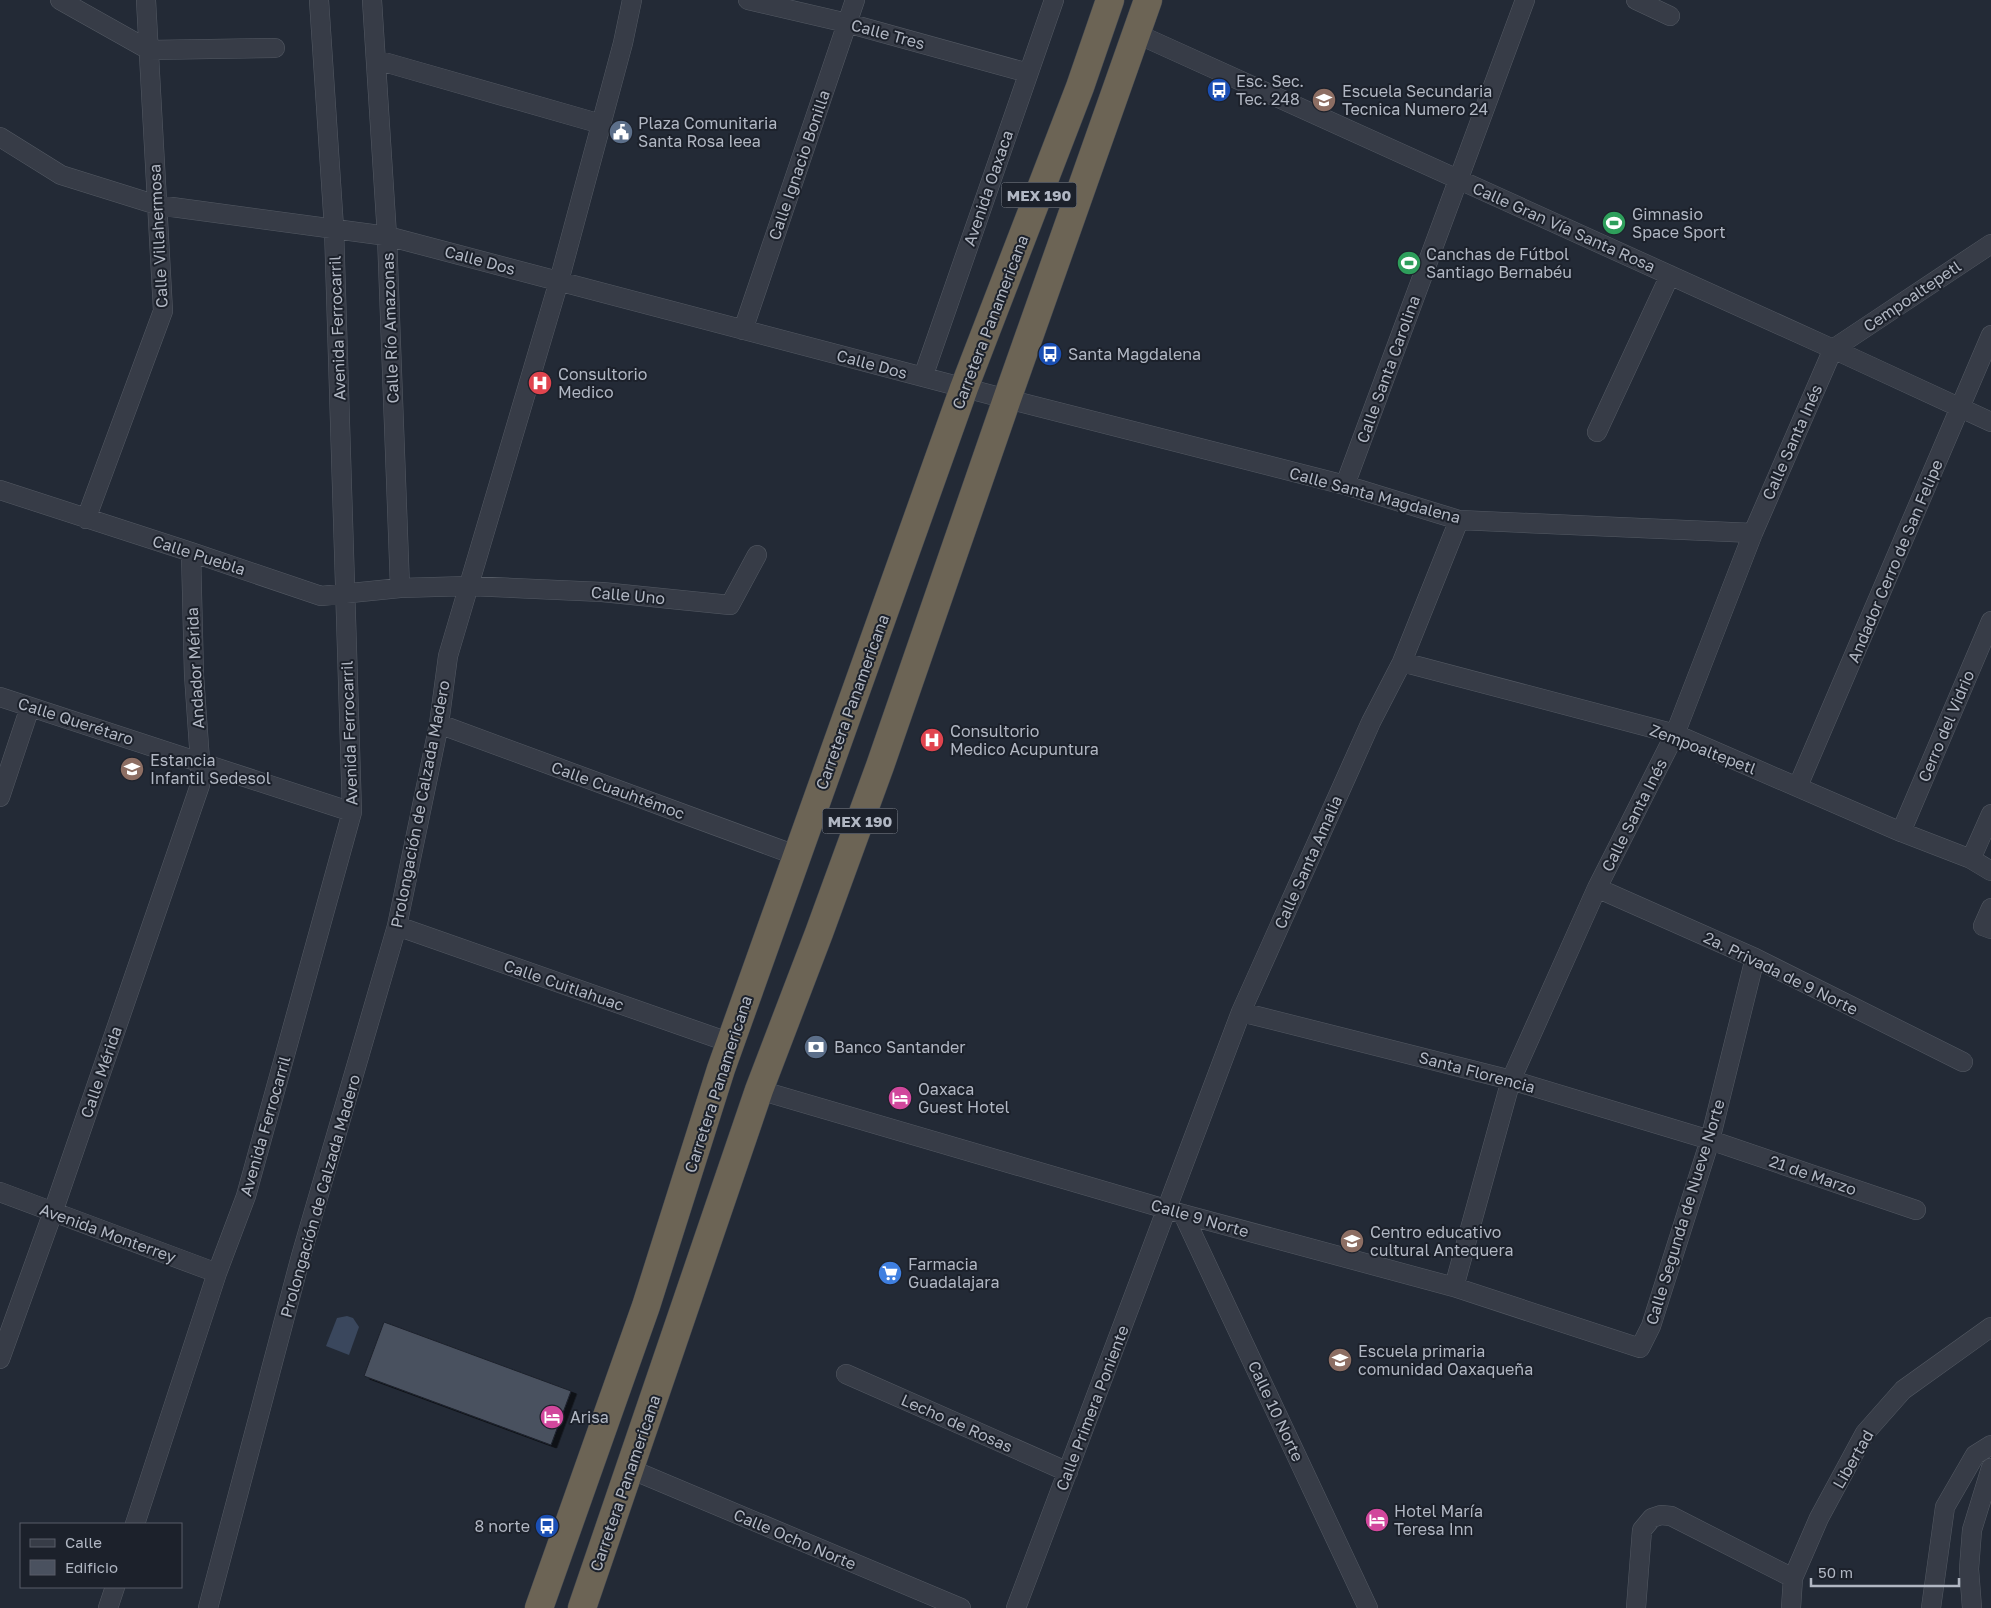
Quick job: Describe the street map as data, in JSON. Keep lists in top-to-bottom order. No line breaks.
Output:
{"streets":{"highway":["MEX 190","Carretera Panamericana"],"street":["Calle Tres","Calle Ignacio Bonilla","Avenida Oaxaca","Calle Gran Vía Santa Rosa","Calle Villahermosa","Calle Dos","Cempoaltepetl","Avenida Ferrocarril","Calle Río Amazonas","Calle Santa Carolina","Calle Santa Inés","Calle Santa Magdalena","Calle Puebla","Andador Cerro de San Felipe","Calle Uno","Andador Mérida","Calle Querétaro","Cerro del Vidrio","Zempoaltepetl","Calle Cuauhtémoc","Prolongación de Calzada Madero","Calle Santa Amalia","2a. Privada de 9 Norte","Calle Cuitlahuac","Calle Mérida","Santa Florencia","21 de Marzo","Calle Segunda de Nueve Norte","Calle 9 Norte","Avenida Monterrey","Calle Primera Poniente","Calle 10 Norte","Lecho de Rosas","Libertad","Calle Ocho Norte"]},"crossings":[["Calle Tres","Calle Ignacio Bonilla"],["Calle Tres","Avenida Oaxaca"],["Calle Ignacio Bonilla","Calle Dos"],["Avenida Oaxaca","Calle Dos"],["Calle Gran Vía Santa Rosa","Cempoaltepetl"],["Calle Gran Vía Santa Rosa","Carretera Panamericana"],["Calle Gran Vía Santa Rosa","Calle Santa Carolina"],["Calle Gran Vía Santa Rosa","Calle Santa Inés"],["Calle Gran Vía Santa Rosa","Andador Cerro de San Felipe"],["Calle Villahermosa","Calle Dos"],["Calle Villahermosa","Calle Puebla"],["Calle Dos","Carretera Panamericana"],["Calle Dos","Avenida Ferrocarril"],["Calle Dos","Calle Río Amazonas"],["Calle Dos","Calle Santa Magdalena"],["Calle Dos","Prolongación de Calzada Madero"],["Cempoaltepetl","Calle Santa Inés"],["Carretera Panamericana","Calle Santa Magdalena"],["Carretera Panamericana","Calle Cuauhtémoc"],["Carretera Panamericana","Calle Cuitlahuac"],["Carretera Panamericana","Calle 9 Norte"],["Carretera Panamericana","Calle Ocho Norte"],["Avenida Ferrocarril","Calle Puebla"],["Avenida Ferrocarril","Calle Querétaro"],["Avenida Ferrocarril","Avenida Monterrey"],["Calle Río Amazonas","Calle Puebla"],["Calle Santa Carolina","Calle Santa Magdalena"],["Calle Santa Inés","Calle Santa Magdalena"],["Calle Santa Inés","Zempoaltepetl"],["Calle Santa Inés","2a. Privada de 9 Norte"],["Calle Santa Inés","Santa Florencia"],["Calle Santa Inés","Calle 9 Norte"],["Calle Santa Magdalena","Calle Santa Amalia"],["Calle Puebla","Andador Mérida"],["Andador Cerro de San Felipe","Zempoaltepetl"],["Calle Uno","Prolongación de Calzada Madero"],["Andador Mérida","Calle Querétaro"],["Andador Mérida","Calle Mérida"],["Cerro del Vidrio","Zempoaltepetl"],["Zempoaltepetl","Calle Santa Amalia"],["Calle Cuauhtémoc","Prolongación de Calzada Madero"],["Prolongación de Calzada Madero","Calle Cuitlahuac"],["Calle Santa Amalia","Santa Florencia"],["Calle Santa Amalia","Calle 9 Norte"],["Calle Santa Amalia","Calle Primera Poniente"],["Calle Santa Amalia","Calle 10 Norte"],["2a. Privada de 9 Norte","Calle Segunda de Nueve Norte"],["Calle Mérida","Avenida Monterrey"],["Santa Florencia","21 de Marzo"],["Santa Florencia","Calle Segunda de Nueve Norte"],["21 de Marzo","Calle Segunda de Nueve Norte"],["Calle Segunda de Nueve Norte","Calle 9 Norte"],["Calle 9 Norte","Calle Primera Poniente"],["Calle 9 Norte","Calle 10 Norte"],["Calle Primera Poniente","Calle 10 Norte"],["Calle Primera Poniente","Lecho de Rosas"]],"places":{"bus stop":["Esc. Sec. Tec. 248","Santa Magdalena","8 norte"],"school or university":["Escuela Secundaria Tecnica Numero 24","Estancia Infantil Sedesol","Centro educativo cultural Antequera","Escuela primaria comunidad Oaxaqueña"],"public building":["Plaza Comunitaria Santa Rosa Ieea"],"sports":["Gimnasio Space Sport","Canchas de Fútbol Santiago Bernabéu"],"hospital":["Consultorio Medico","Consultorio Medico Acupuntura"],"bank":["Banco Santander"],"hotel":["Oaxaca Guest Hotel","Arisa","Hotel María Teresa Inn"],"supermarket":["Farmacia Guadalajara"]},"legend":["Calle","Edificio"],"scale_bar":"50 m"}
